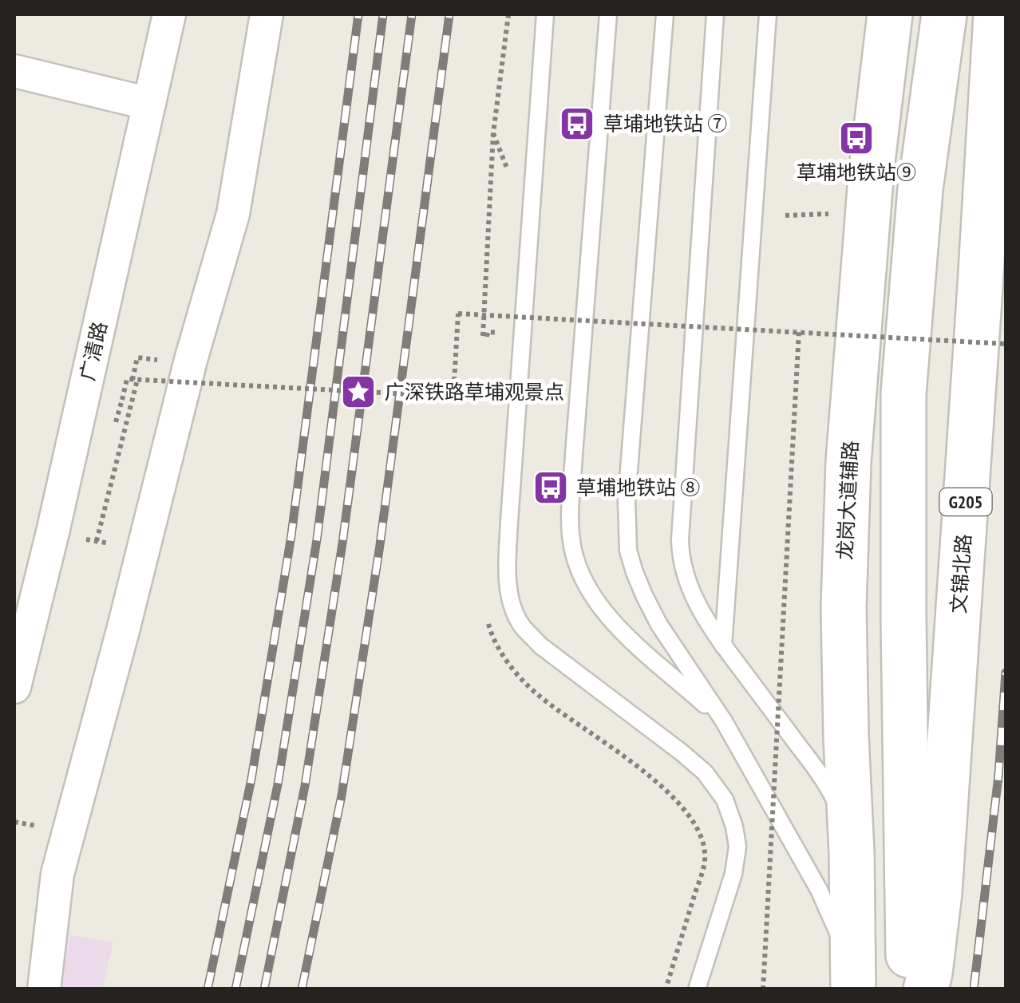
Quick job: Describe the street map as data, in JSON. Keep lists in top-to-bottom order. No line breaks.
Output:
{"streets":{"main road":["龙岗大道辅路","G205","文锦北路"],"street":["广清路"]},"places":{"bus stop":["草埔地铁站 ⑦","草埔地铁站⑨","草埔地铁站 ⑧"],"place":["广深铁路草埔观景点"]}}
